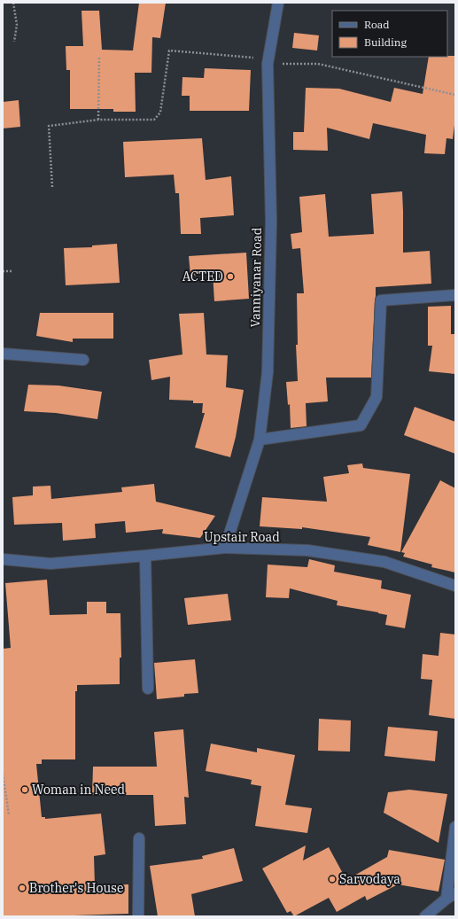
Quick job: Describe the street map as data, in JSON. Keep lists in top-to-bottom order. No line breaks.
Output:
{"streets":{"street":["Vanniyanar Road","Upstair Road"]},"crossings":[["Vanniyanar Road","Upstair Road"]],"places":["ACTED","Woman in Need","Sarvodaya","Brother's House"],"legend":["Road","Building"]}
